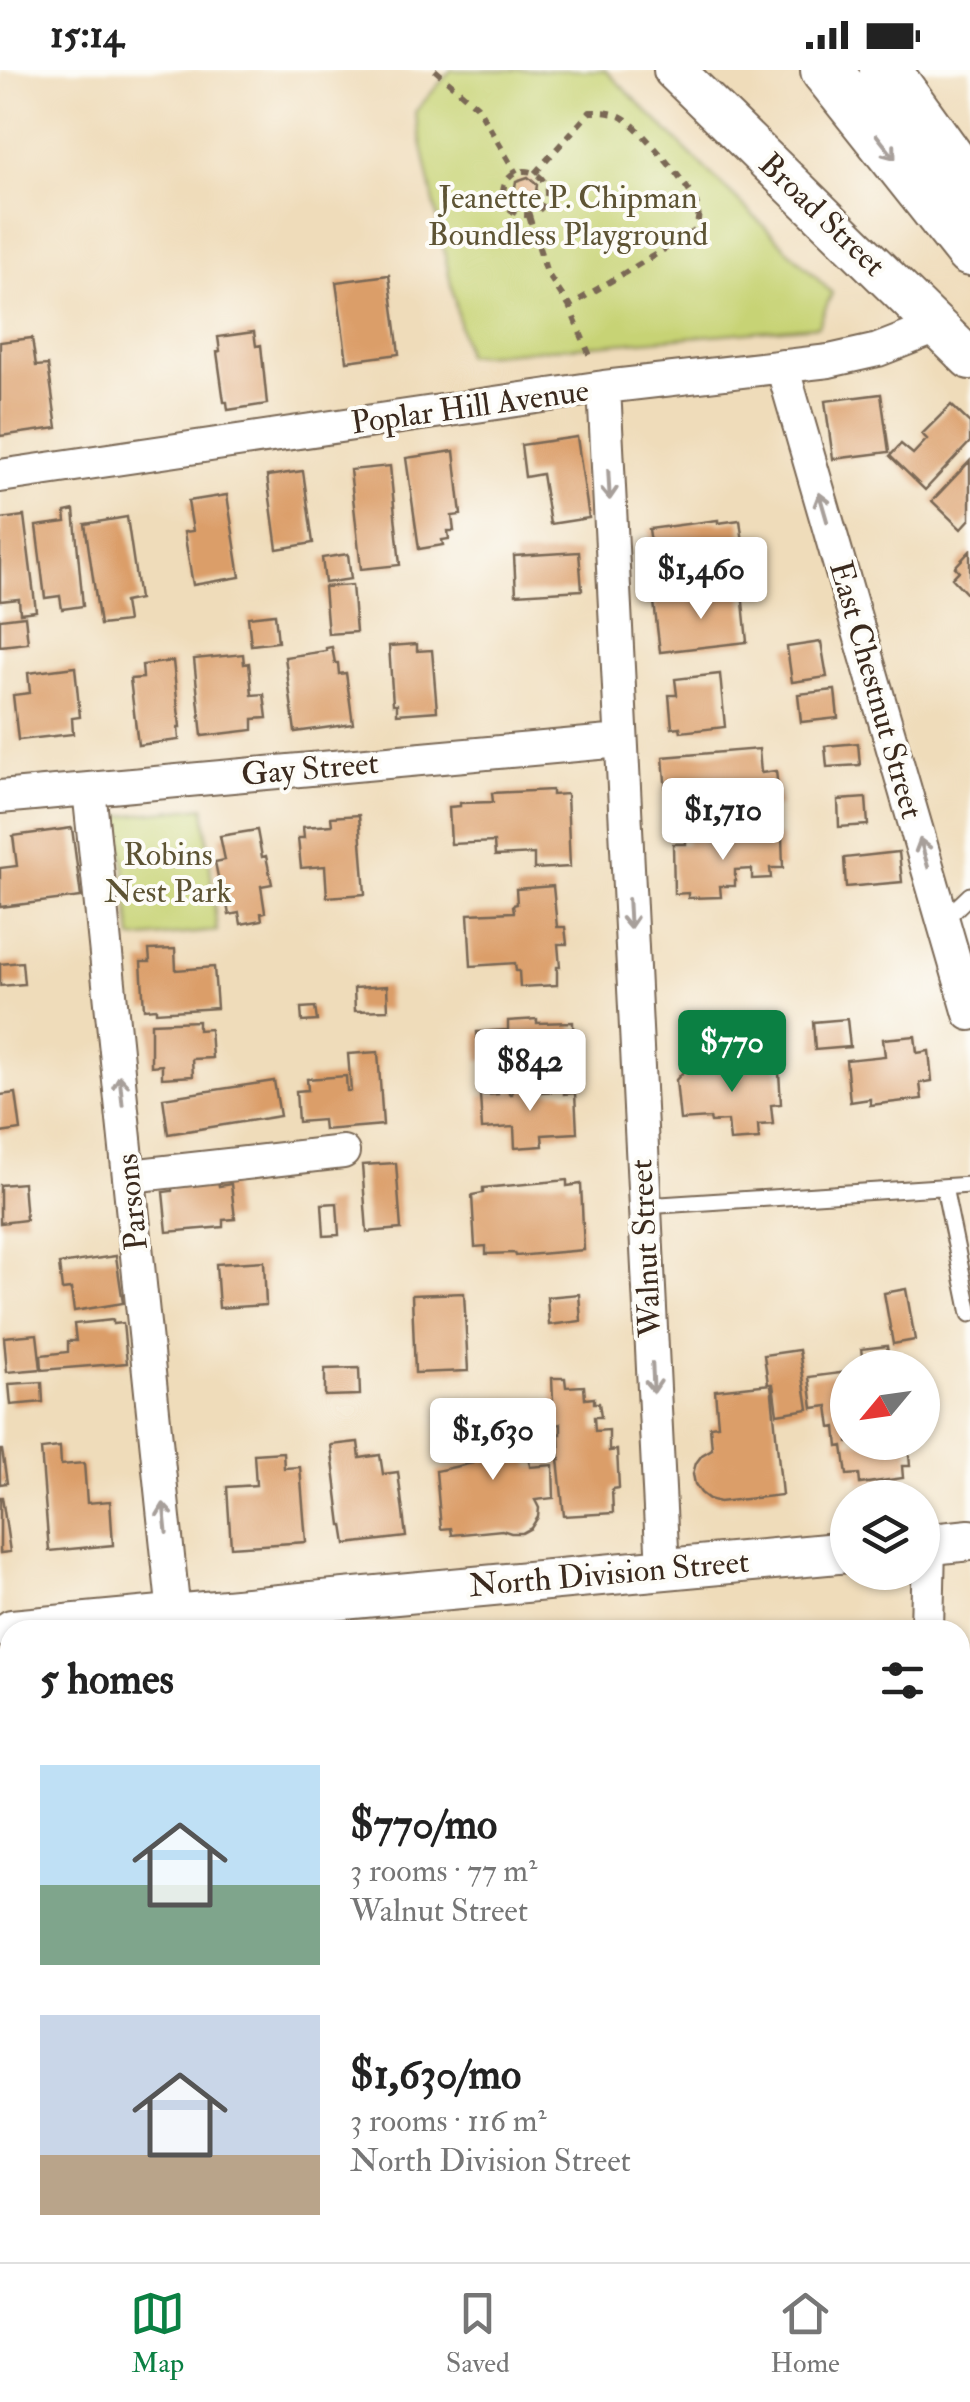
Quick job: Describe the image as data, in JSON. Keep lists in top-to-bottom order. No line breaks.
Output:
{"streets":{"street":["Broad Street","Poplar Hill Avenue","East Chestnut Street","Gay Street","Parsons","Walnut Street","North Division Street"]},"crossings":[["Broad Street","Poplar Hill Avenue"],["Poplar Hill Avenue","East Chestnut Street"],["Poplar Hill Avenue","Walnut Street"],["Gay Street","Parsons"],["Gay Street","Walnut Street"],["Parsons","North Division Street"],["Walnut Street","North Division Street"]],"one_way":["East Chestnut Street","Parsons","Walnut Street"],"parks":["Jeanette P. Chipman Boundless Playground","Robins Nest Park"],"north":"bottom left","page":{"status":"15:14","price":["$1,460","$1,710","$770","$842","$1,630"],"heading":"5 homes","list":[{"name":"$770/mo","note":"3 rooms · 77 m² · Walnut Street"},{"name":"$1,630/mo","note":"3 rooms · 116 m² · North Division Street"}],"tabs":["Map","Saved","Home"]}}
